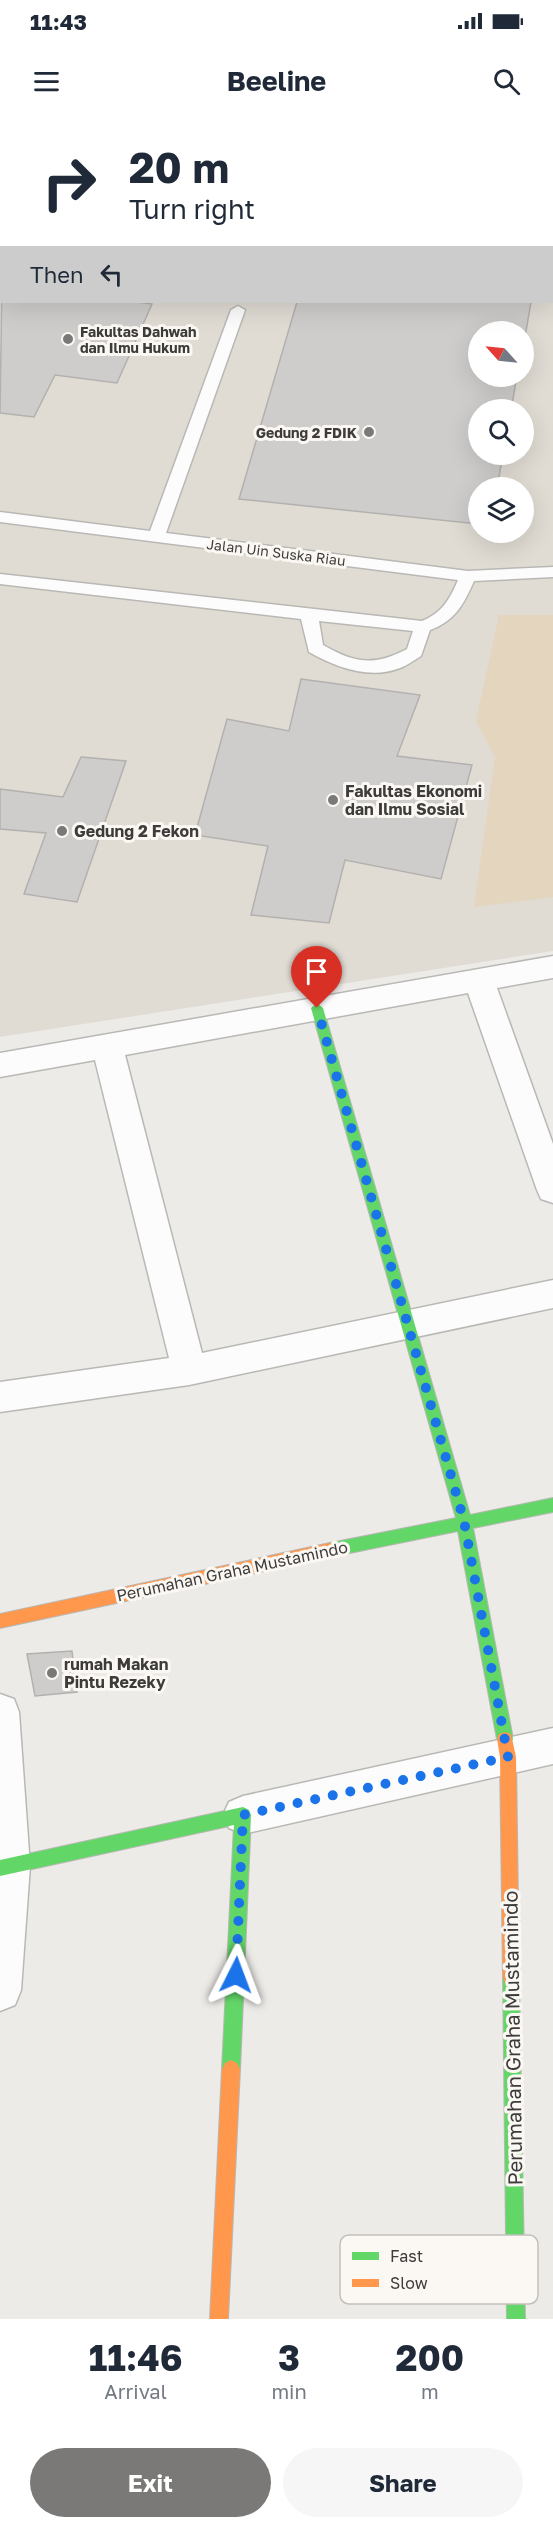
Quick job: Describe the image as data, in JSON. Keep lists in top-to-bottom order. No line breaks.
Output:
{"streets":{"street":["Perumahan Graha Mustamindo"],"lane":["Jalan Uin Suska Riau"]},"places":["Fakultas Dahwah dan Ilmu Hukum","Gedung 2 FDIK","Fakultas Ekonomi dan Ilmu Sosial","Gedung 2 Fekon","rumah Makan Pintu Rezeky"],"legend":["Fast","Slow"],"north":"top left","page":{"status":"11:43","header":"Beeline","turn":["20 m","Turn right"],"then":"Then","eta":["11:46","Arrival","3","min","200","m"],"buttons":["Exit","Share"]}}
